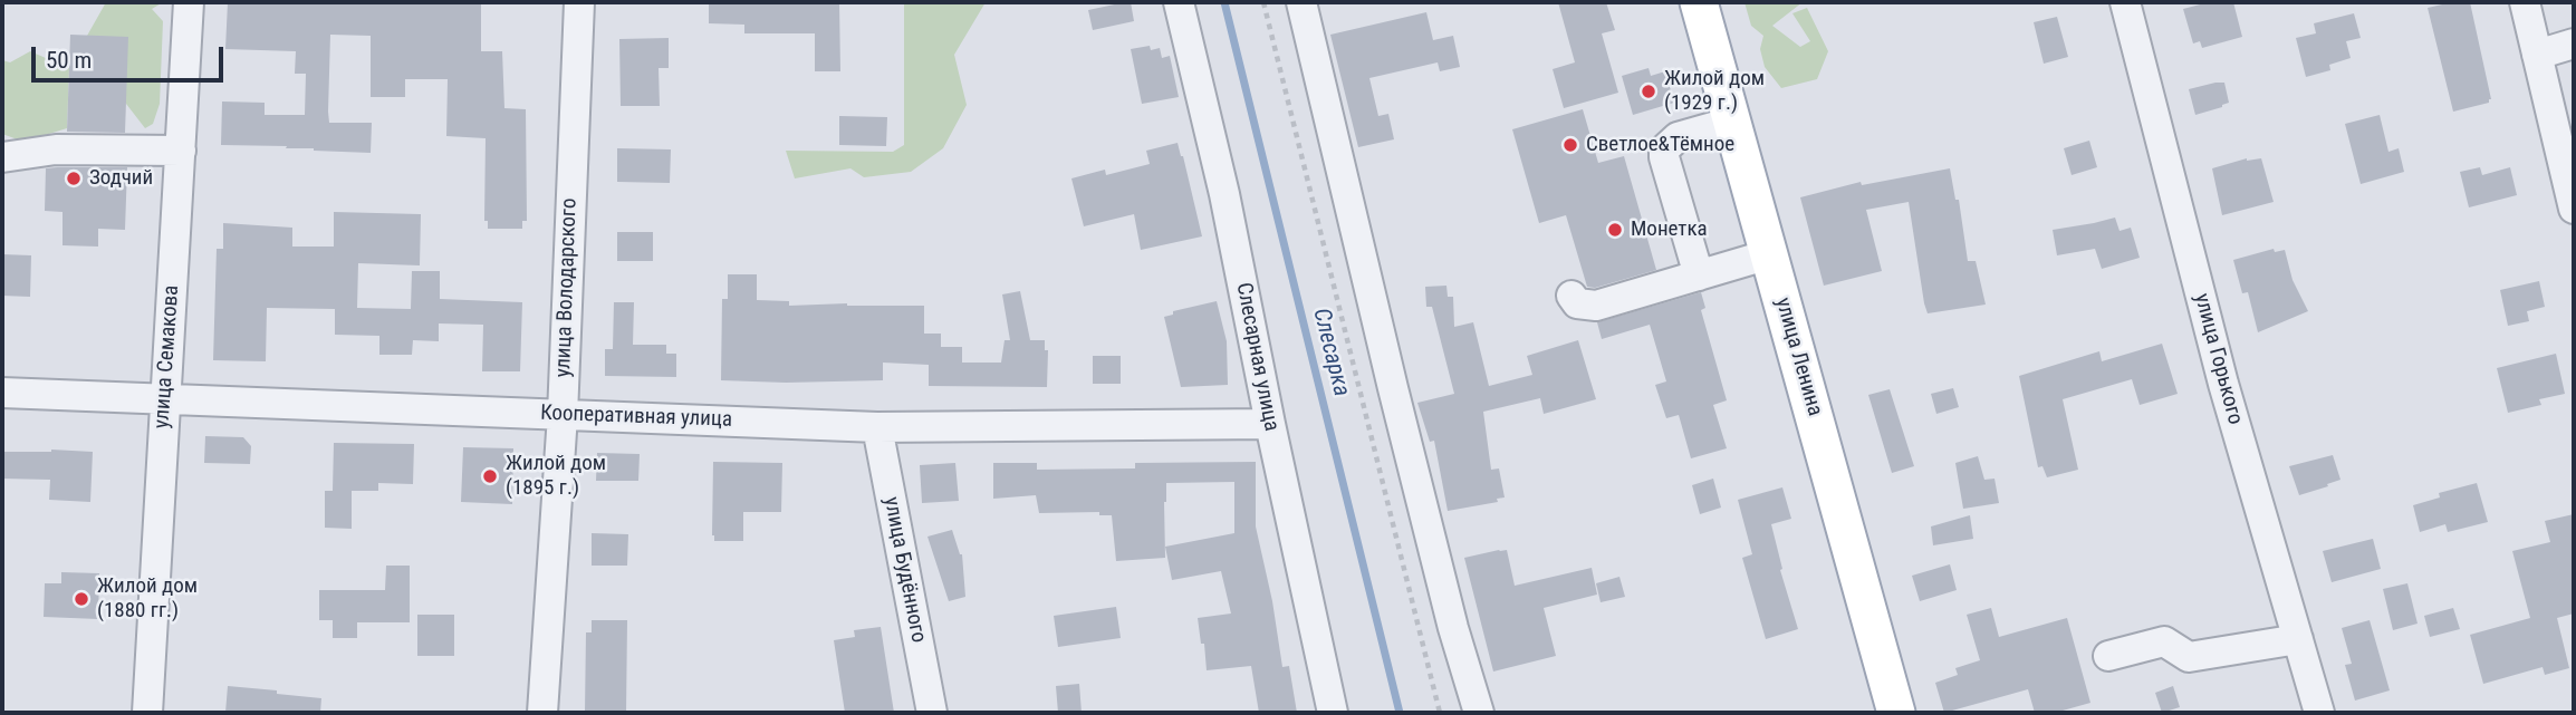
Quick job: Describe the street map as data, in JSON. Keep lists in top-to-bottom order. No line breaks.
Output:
{"streets":{"main road":["улица Ленина"],"street":["улица Володарского","улица Семакова","Слесарная улица","улица Горького","Кооперативная улица","улица Будённого"]},"crossings":[["улица Володарского","Кооперативная улица"],["улица Семакова","Кооперативная улица"],["Слесарная улица","Кооперативная улица"],["Кооперативная улица","улица Будённого"]],"water":["Слесарка"],"places":["Жилой дом (1929 г.)","Светлое&Тёмное","Зодчий","Монетка","Жилой дом (1895 г.)","Жилой дом (1880 гг.)"],"scale_bar":"50 m"}
